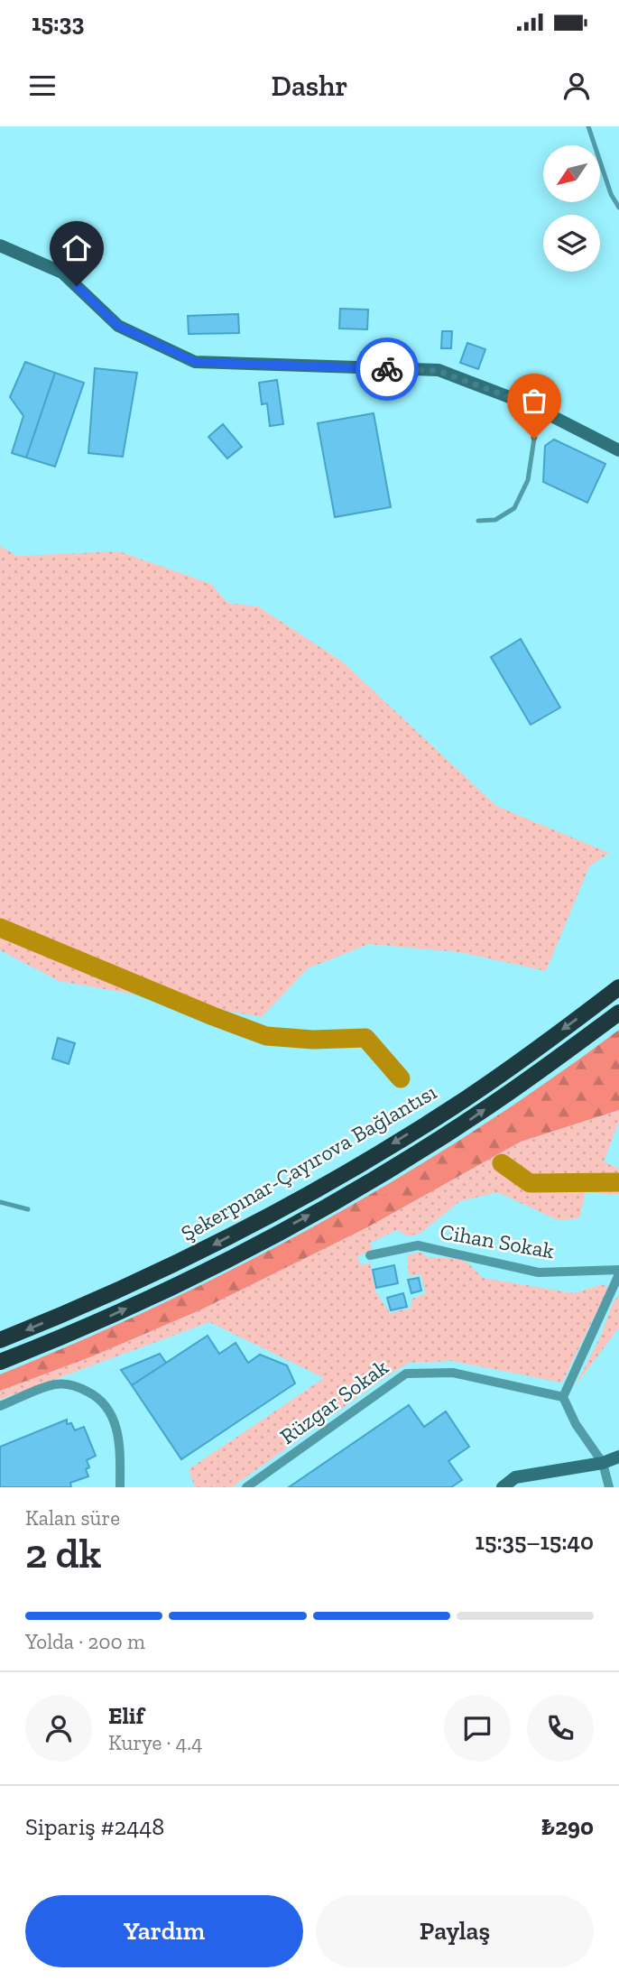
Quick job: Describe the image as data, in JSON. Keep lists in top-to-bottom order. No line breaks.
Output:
{"streets":{"highway":["Şekerpınar-Çayırova Bağlantısı"],"street":["Cihan Sokak","Rüzgar Sokak"]},"crossings":[["Cihan Sokak","Rüzgar Sokak"]],"north":"bottom left","page":{"status":"15:33","header":"Dashr","heading":["2 dk","Kalan süre","15:35–15:40"],"panel":["Elif","Kurye · 4.4","Sipariş #2448","₺290"],"bar":"Yolda · 200 m","buttons":["Yardım","Paylaş"]}}
